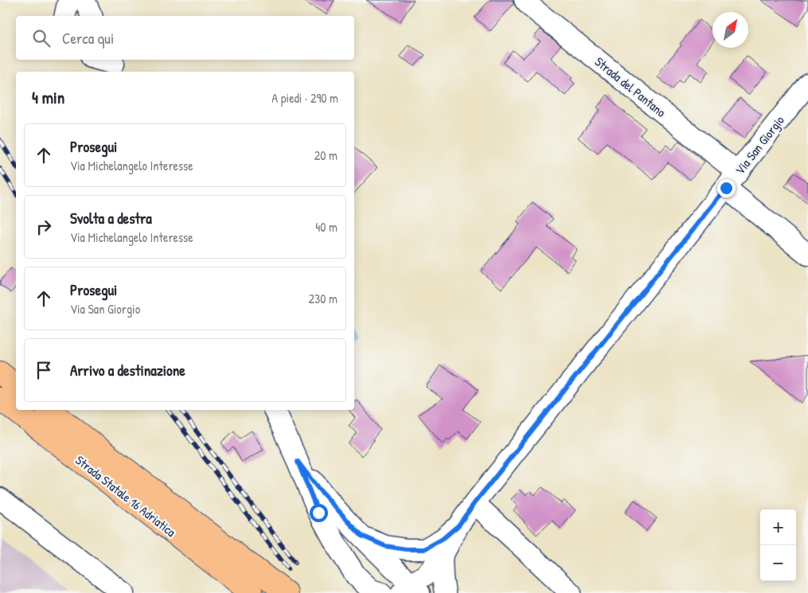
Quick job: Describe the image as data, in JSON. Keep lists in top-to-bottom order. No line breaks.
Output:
{"streets":{"highway":["Strada Statale 16 Adriatica"],"street":["Strada del Pantano","Via San Giorgio"]},"crossings":[["Strada del Pantano","Via San Giorgio"]],"north":"top right","page":{"search":"Cerca qui","heading":["4 min","A piedi · 290 m"],"list":[["Prosegui","Via Michelangelo Interesse","20 m"],["Svolta a destra","Via Michelangelo Interesse","40 m"],["Prosegui","Via San Giorgio","230 m"],"Arrivo a destinazione"],"map_buttons":["+","−"]}}
